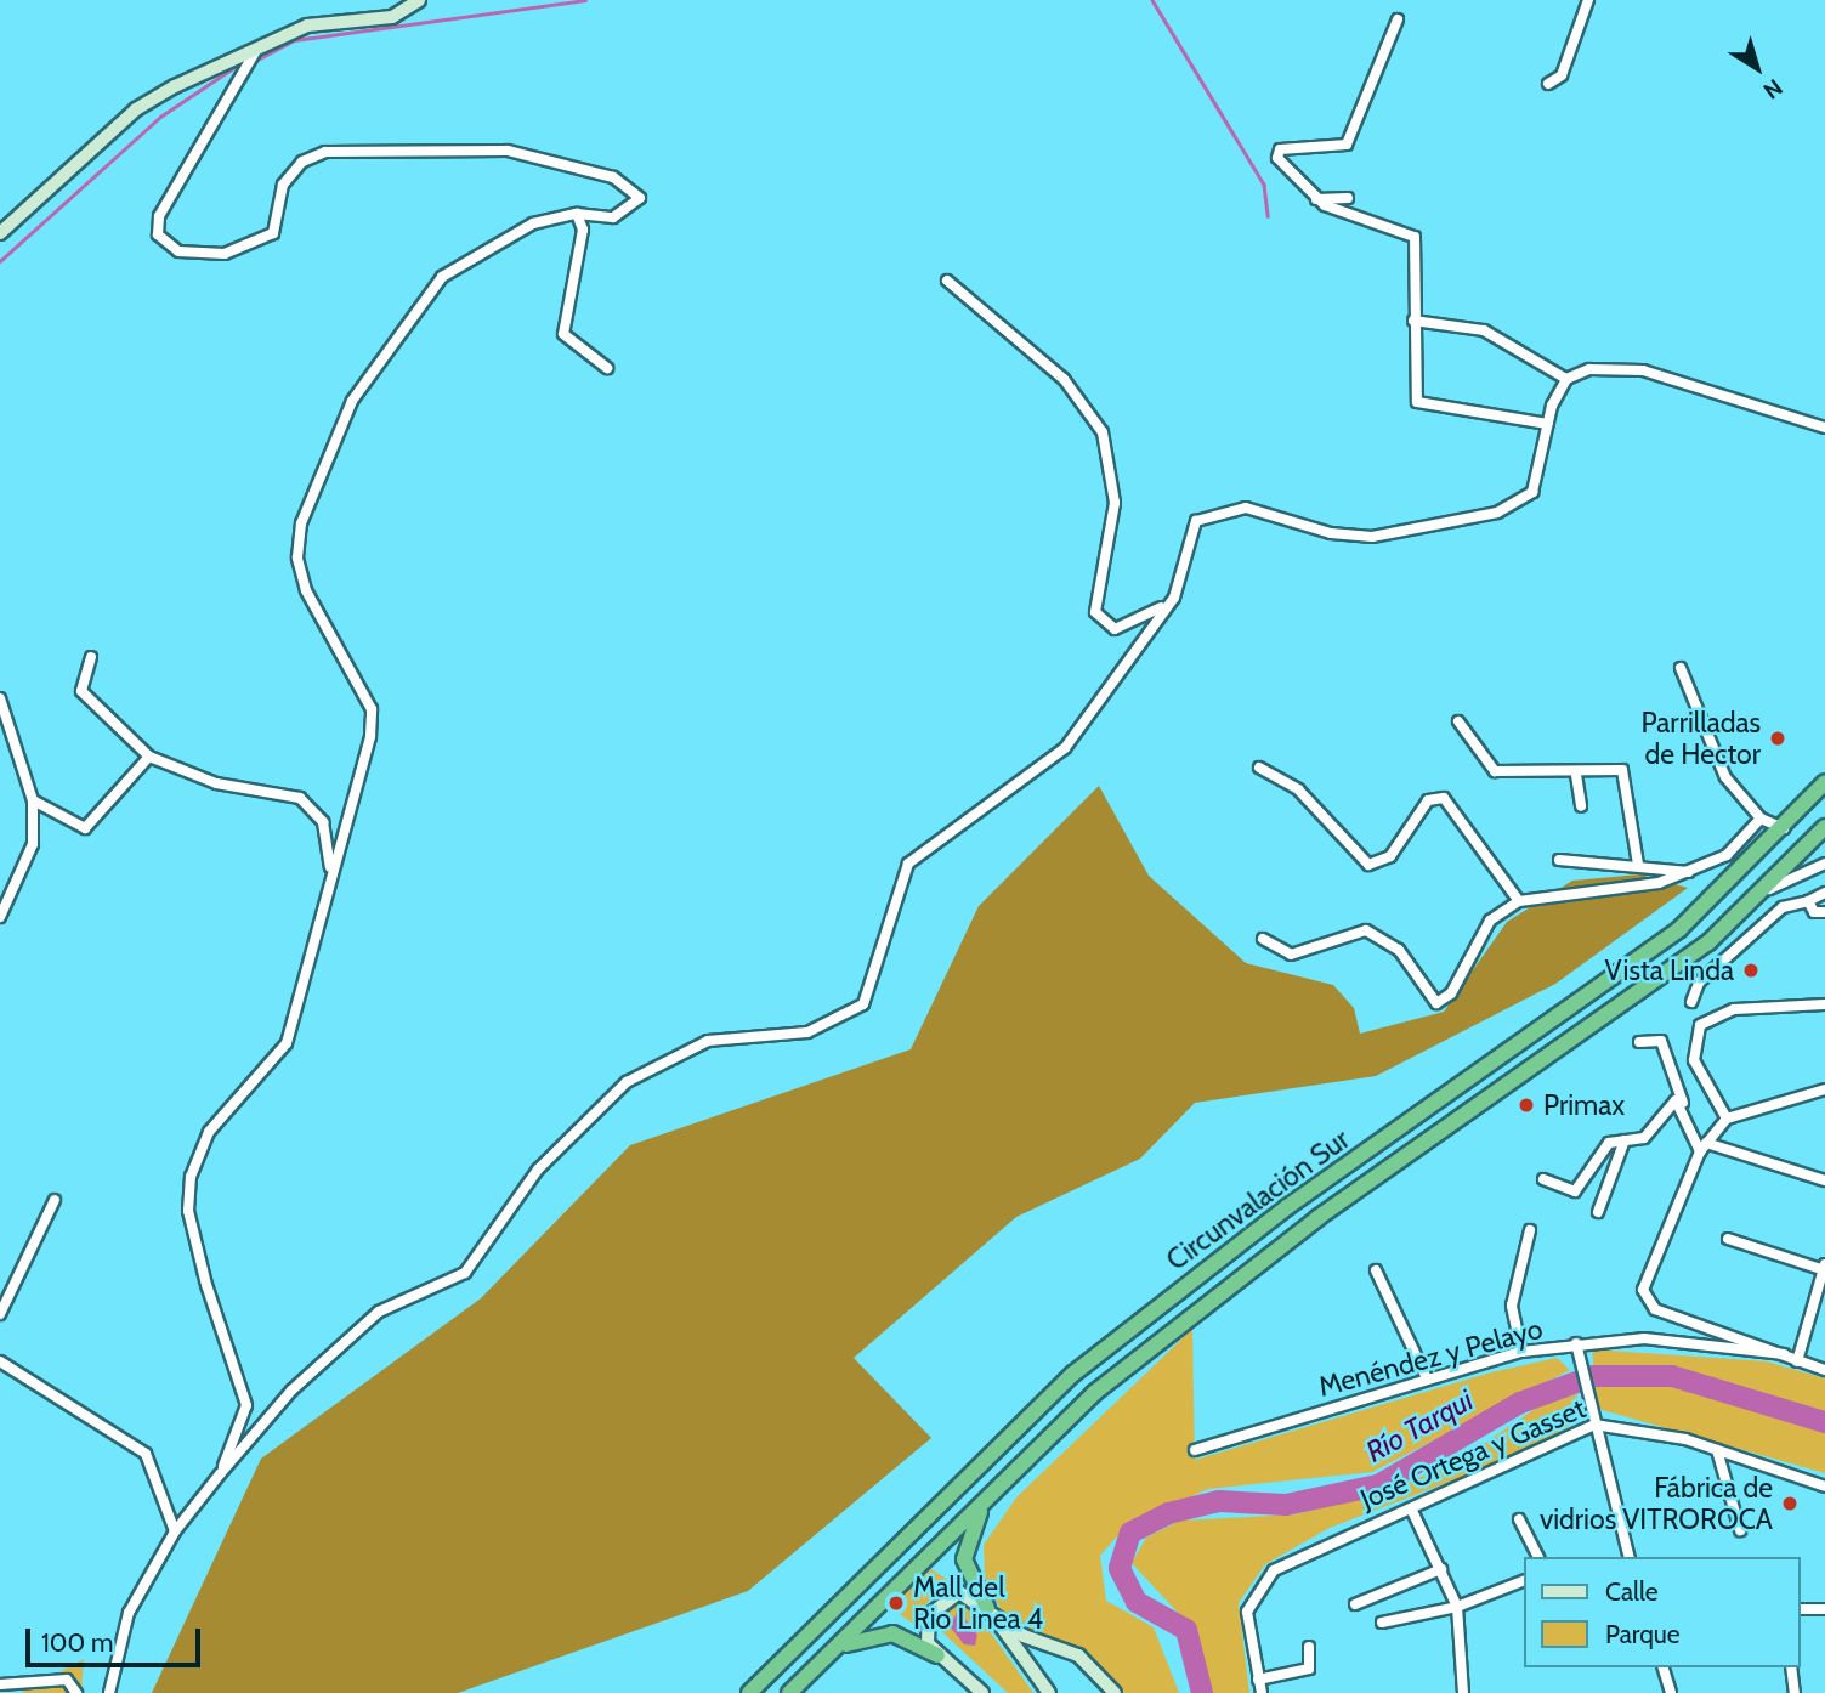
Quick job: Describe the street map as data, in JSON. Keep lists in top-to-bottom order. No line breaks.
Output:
{"streets":{"highway":["Circunvalación Sur"],"street":["Menéndez y Pelayo","José Ortega y Gasset"]},"water":["Río Tarqui"],"places":["Parrilladas de Hector","Vista Linda","Primax","Fábrica de vidrios VITROROCA","Mall del Rio Linea 4"],"legend":["Calle","Parque"],"scale_bar":"100 m","north":"bottom right"}
